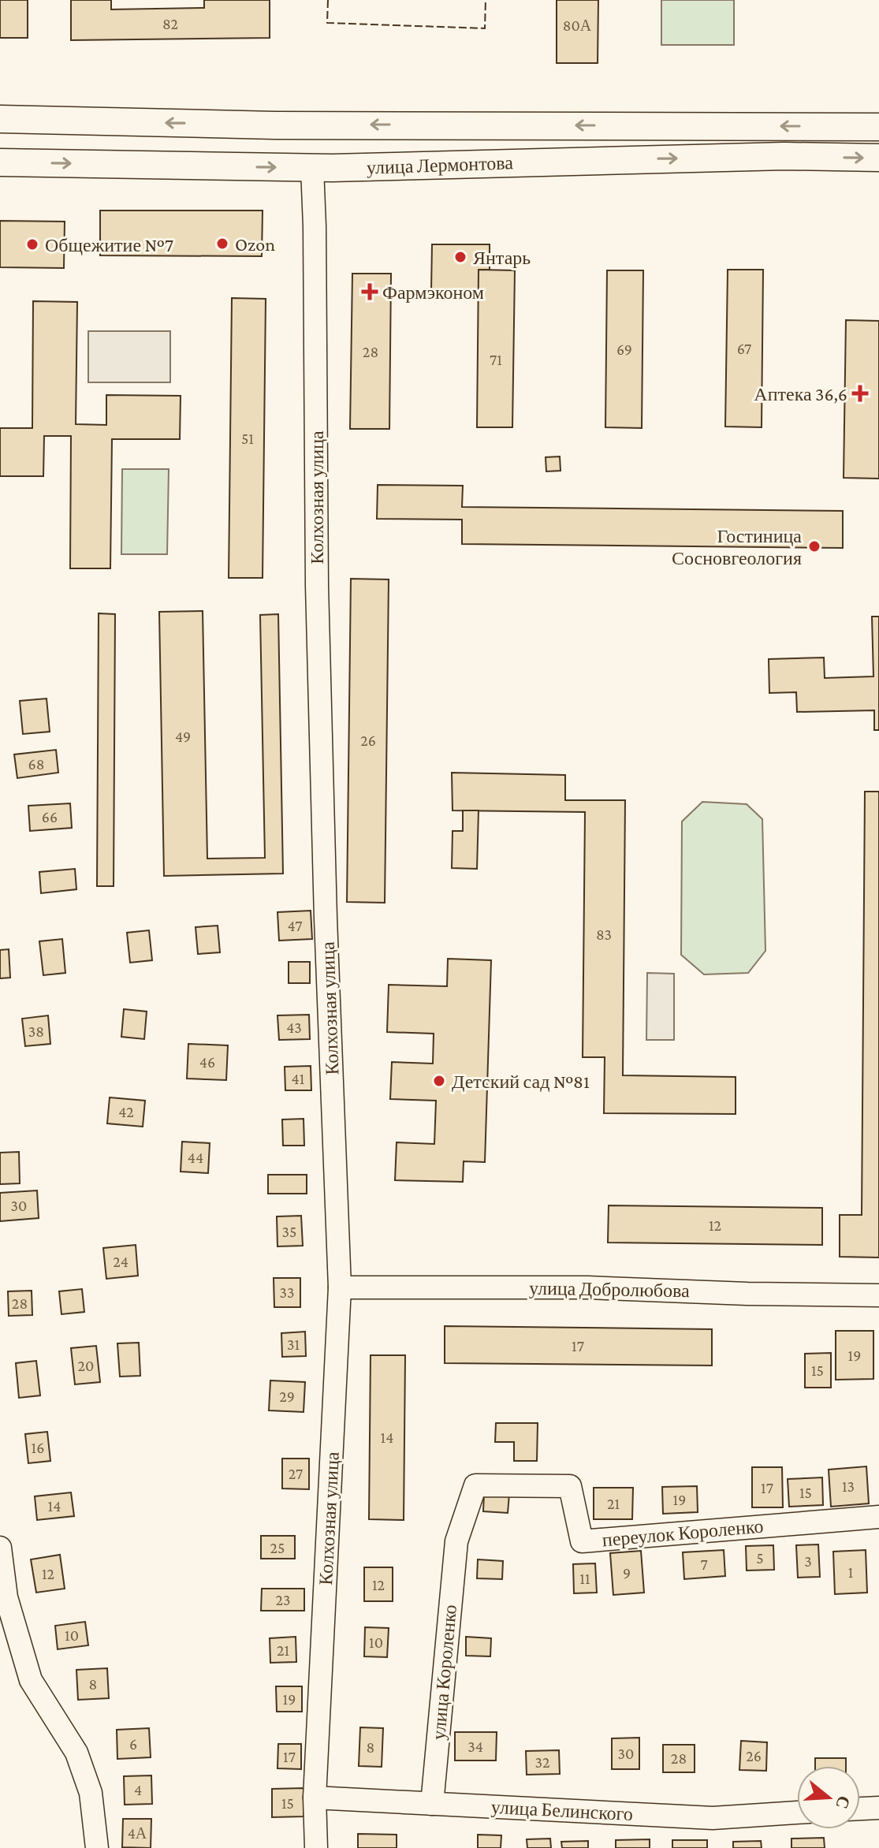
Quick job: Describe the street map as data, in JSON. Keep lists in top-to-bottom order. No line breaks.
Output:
{"streets":{"main road":["улица Лермонтова"],"street":["Колхозная улица","улица Добролюбова","переулок Короленко","улица Короленко","улица Белинского"]},"crossings":[["улица Лермонтова","Колхозная улица"],["Колхозная улица","улица Добролюбова"],["Колхозная улица","улица Белинского"],["переулок Короленко","улица Короленко"],["улица Короленко","улица Белинского"]],"places":{"other":["Ozon","Общежитие №7","Янтарь","Гостиница Сосновгеология","Детский сад №81"],"health":["Фармэконом","Аптека 36,6"]},"house_numbers":["82","80А","67","69","28","71","51","49","26","68","66","47","83","43","38","46","41","42","44","30","12","35","24","33","28","31","17","19","20","15","29","14","16","27","13","17","15","19","21","14","25","5","3","7","1","9","12","11","12","23","10","10","21","8","19","6","34","8","30","26","17","28","32","4","15","4А"],"north":"right"}
